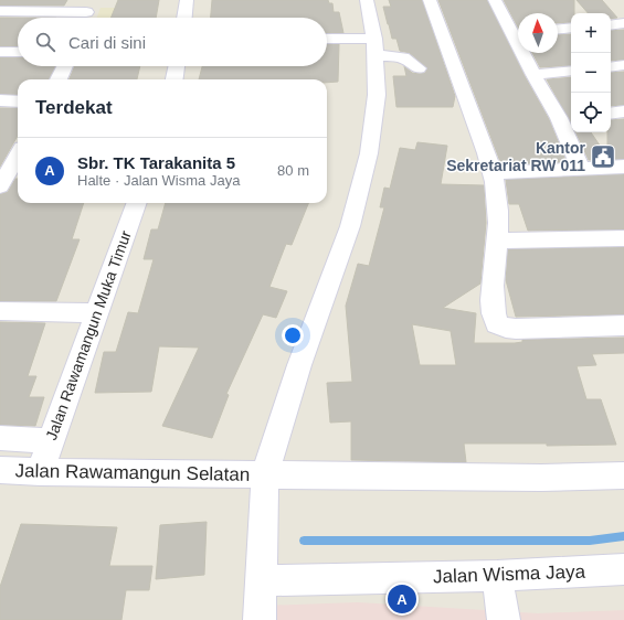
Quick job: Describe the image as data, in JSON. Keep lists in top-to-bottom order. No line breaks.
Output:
{"streets":{"street":["Jalan Rawamangun Muka Timur","Jalan Rawamangun Selatan","Jalan Wisma Jaya"]},"crossings":[["Jalan Rawamangun Muka Timur","Jalan Rawamangun Selatan"]],"places":{"public building":["Kantor Sekretariat RW 011"]},"north":"top","page":{"map_buttons":["+","−"],"search":"Cari di sini","heading":"Terdekat","list":[{"mark":"A","name":"Sbr. TK Tarakanita 5","note":"Halte · Jalan Wisma Jaya","value":"80 m"}],"pins":"A"}}
